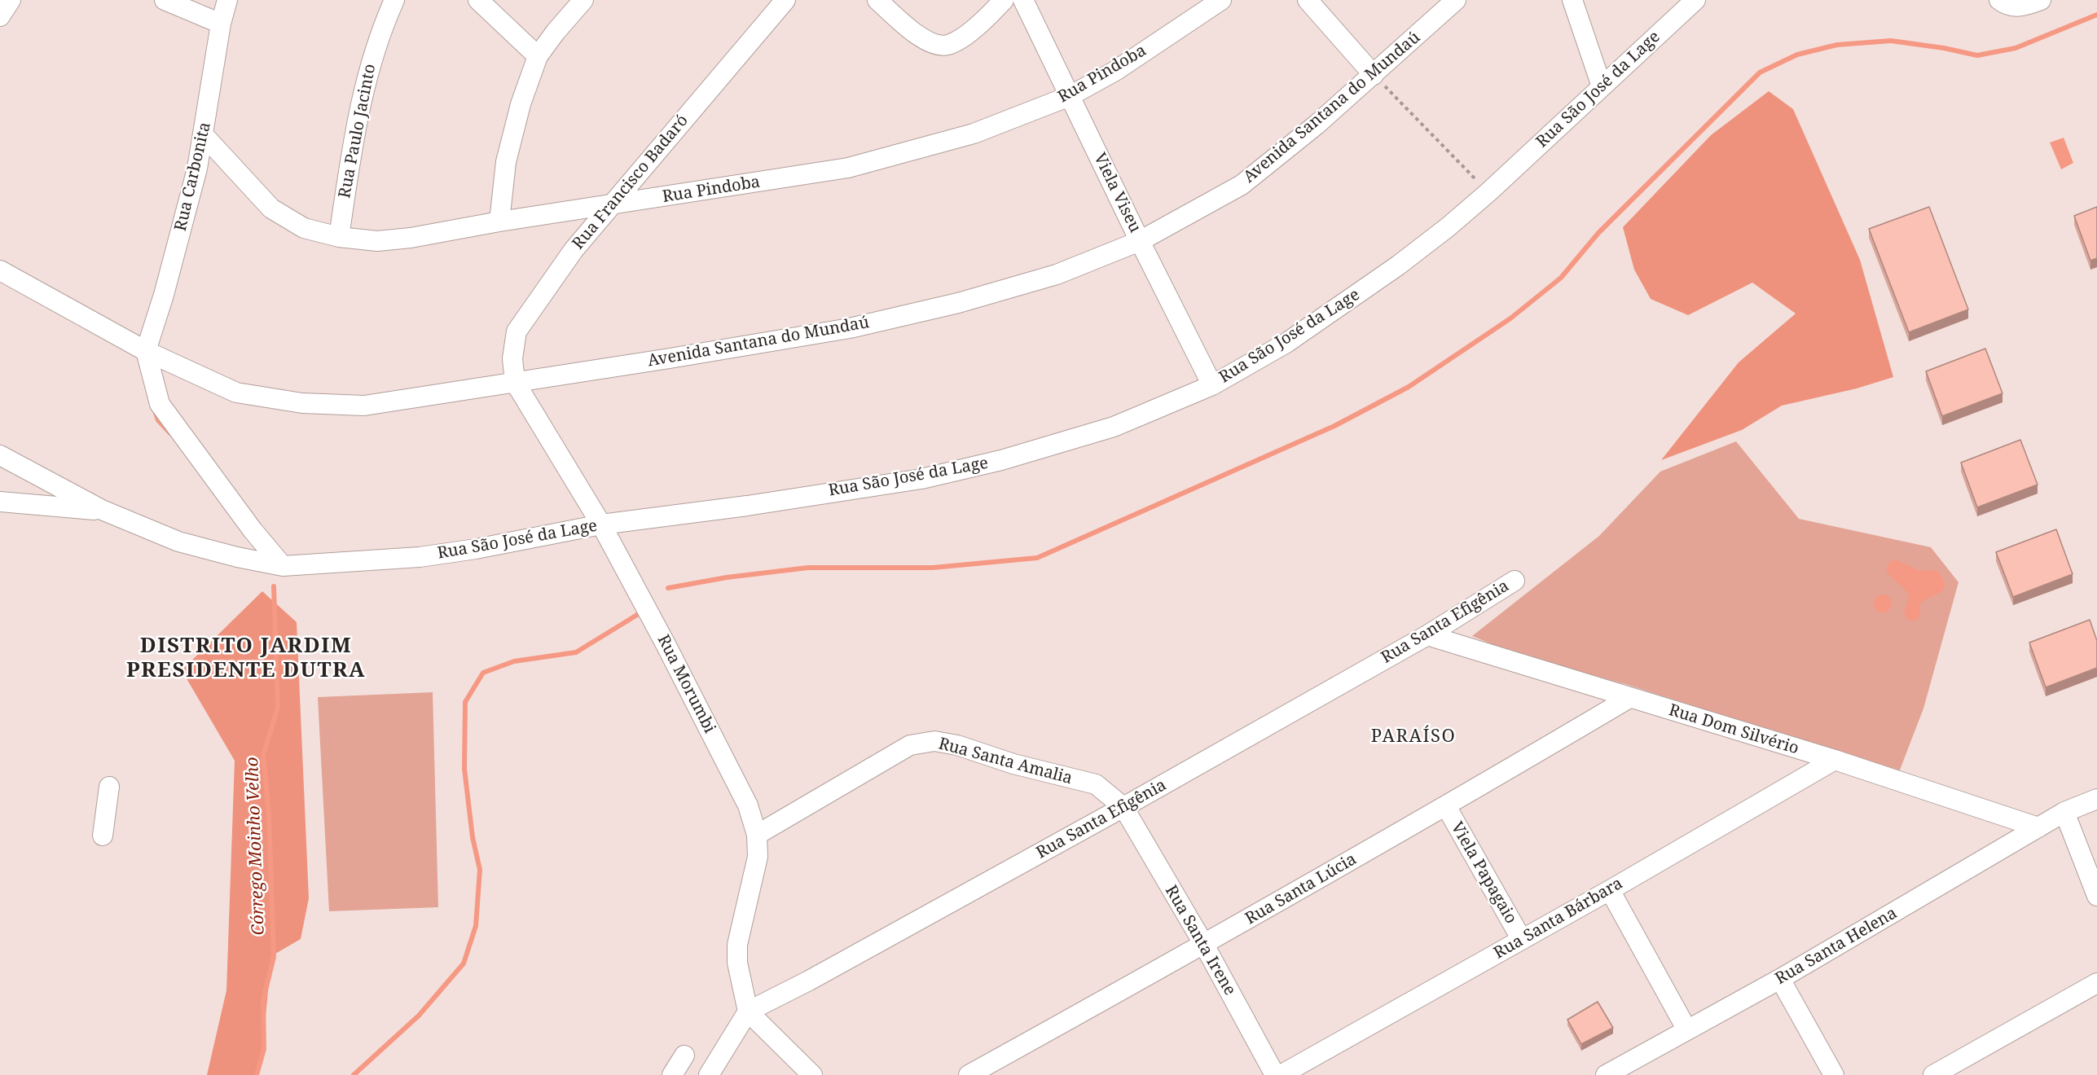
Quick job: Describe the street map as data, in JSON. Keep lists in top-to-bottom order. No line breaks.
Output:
{"streets":{"street":["Rua Pindoba","Rua São José da Lage","Avenida Santana do Mundaú","Rua Paulo Jacinto","Rua Carbonita","Rua Francisco Badaró","Viela Viseu","Rua Santa Efigênia","Rua Morumbi","Rua Dom Silvério","Rua Santa Amalia","Viela Papagaio","Rua Santa Lúcia","Rua Santa Bárbara","Rua Santa Irene","Rua Santa Helena"]},"crossings":[["Rua Pindoba","Rua Paulo Jacinto"],["Rua Pindoba","Rua Carbonita"],["Rua Pindoba","Rua Francisco Badaró"],["Rua Pindoba","Viela Viseu"],["Rua São José da Lage","Viela Viseu"],["Rua São José da Lage","Rua Morumbi"],["Avenida Santana do Mundaú","Rua Carbonita"],["Avenida Santana do Mundaú","Rua Francisco Badaró"],["Avenida Santana do Mundaú","Viela Viseu"],["Avenida Santana do Mundaú","Rua Morumbi"],["Rua Francisco Badaró","Rua Morumbi"],["Rua Santa Efigênia","Rua Morumbi"],["Rua Santa Efigênia","Rua Dom Silvério"],["Rua Santa Efigênia","Rua Santa Amalia"],["Rua Santa Efigênia","Rua Santa Irene"],["Rua Morumbi","Rua Santa Amalia"],["Rua Dom Silvério","Rua Santa Lúcia"],["Rua Dom Silvério","Rua Santa Bárbara"],["Rua Dom Silvério","Rua Santa Helena"],["Rua Santa Amalia","Rua Santa Irene"],["Viela Papagaio","Rua Santa Lúcia"],["Viela Papagaio","Rua Santa Bárbara"],["Rua Santa Lúcia","Rua Santa Irene"]],"districts":["DISTRITO JARDIM PRESIDENTE DUTRA","PARAÍSO"],"water":["Córrego Moinho Velho"]}
